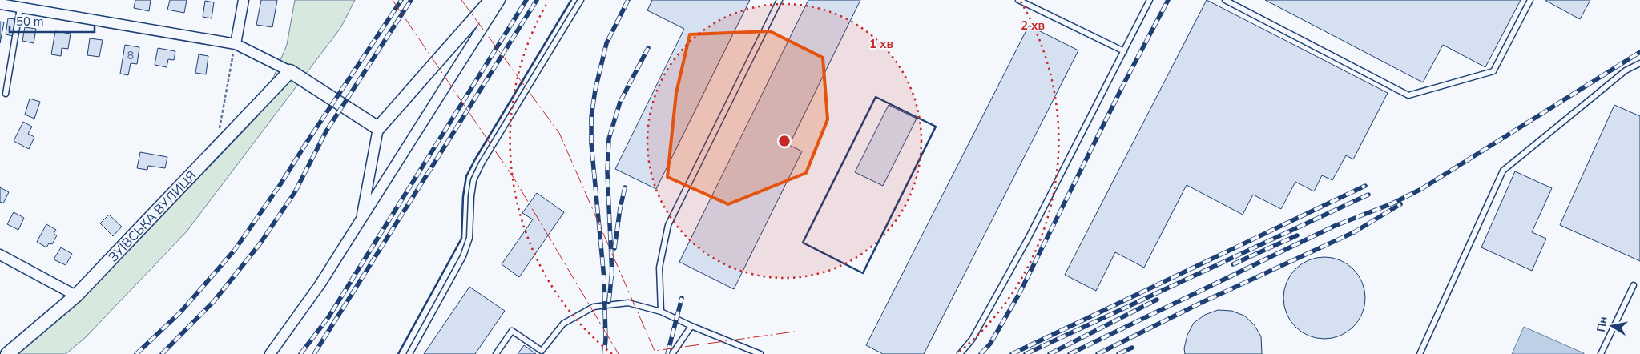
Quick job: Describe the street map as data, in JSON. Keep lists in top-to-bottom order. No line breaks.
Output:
{"streets":{"street":["ЗУЇВСЬКА ВУЛИЦЯ"]},"house_numbers":["8"],"scale_bar":"50 m","north":"left","rings":["2 хв","1 хв"]}
